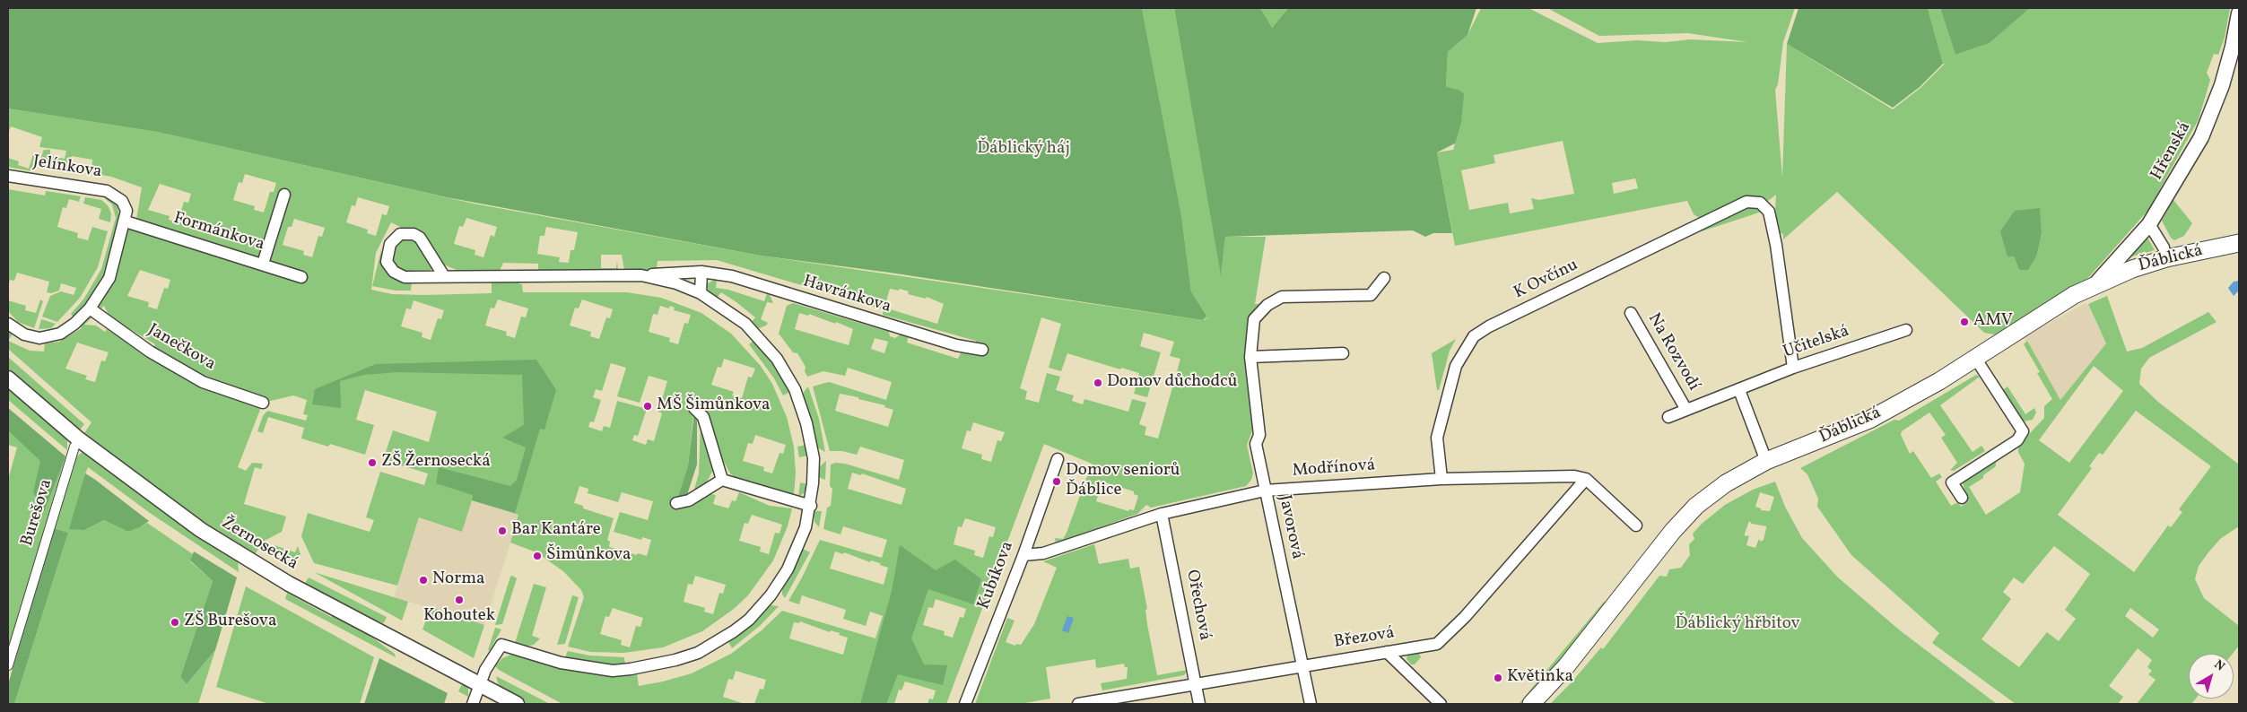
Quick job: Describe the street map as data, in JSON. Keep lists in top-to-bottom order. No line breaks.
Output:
{"streets":{"main road":["Ďáblická"],"street":["Hřenská","Jelínkova","Formánkova","K Ovčínu","Havránkova","Učitelská","Janečkova","Na Rozvodí","Modřínová","Burešova","Javorová","Žernosecká","Kubíkova","Ořechová","Březová"]},"crossings":[["Hřenská","Ďáblická"],["Jelínkova","Formánkova"],["Jelínkova","Janečkova"],["K Ovčínu","Učitelská"],["K Ovčínu","Modřínová"],["Učitelská","Na Rozvodí"],["Modřínová","Javorová"],["Modřínová","Kubíkova"],["Modřínová","Ořechová"],["Modřínová","Březová"],["Javorová","Březová"],["Ořechová","Březová"]],"parks":["Ďáblický háj","Ďáblický hřbitov"],"places":["AMV","Domov důchodců","MŠ Šimůnkova","ZŠ Žernosecká","Domov seniorů Ďáblice","Bar Kantáre","Šimůnkova","Norma","Kohoutek","ZŠ Burešova","Květinka"],"north":"top right"}
